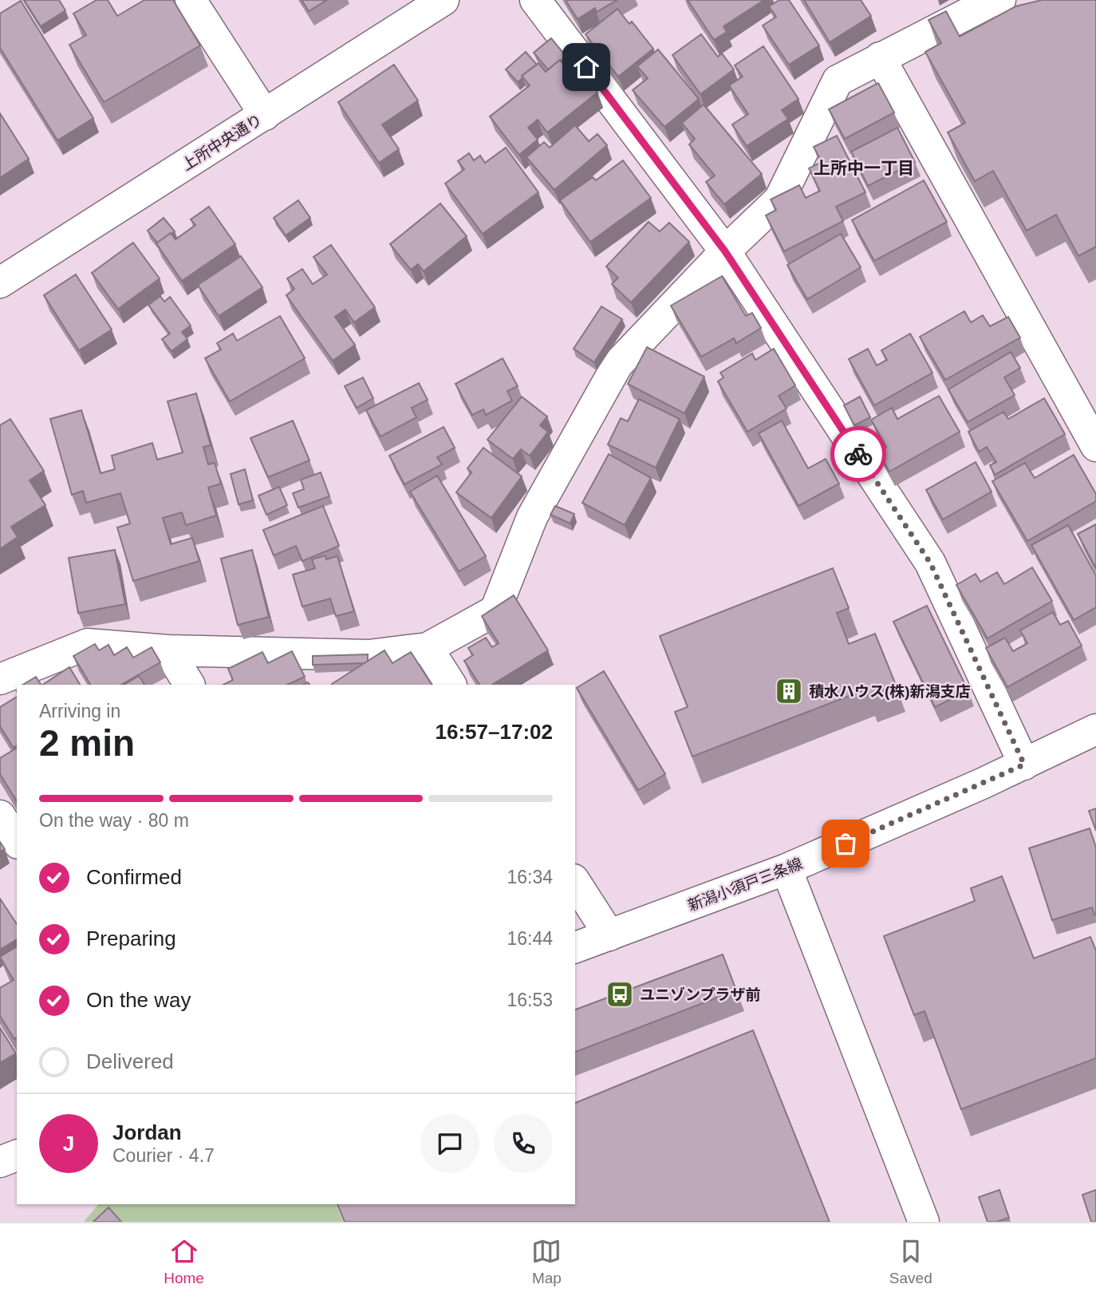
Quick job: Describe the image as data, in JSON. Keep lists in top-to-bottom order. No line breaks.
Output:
{"streets":{"street":["上所中央通り","新潟小須戸三条線"]},"districts":["上所中一丁目"],"places":{"building":["積水ハウス(株)新潟支店"],"bus stop":["ユニゾンプラザ前"]},"page":{"heading":["2 min","Arriving in","16:57–17:02"],"panel":["Jordan","Courier · 4.7"],"bar":"On the way · 80 m","list":[["Confirmed","16:34"],["Preparing","16:44"],["On the way","16:53"],"Delivered"],"round":"J","tabs":["Home","Map","Saved"]}}
